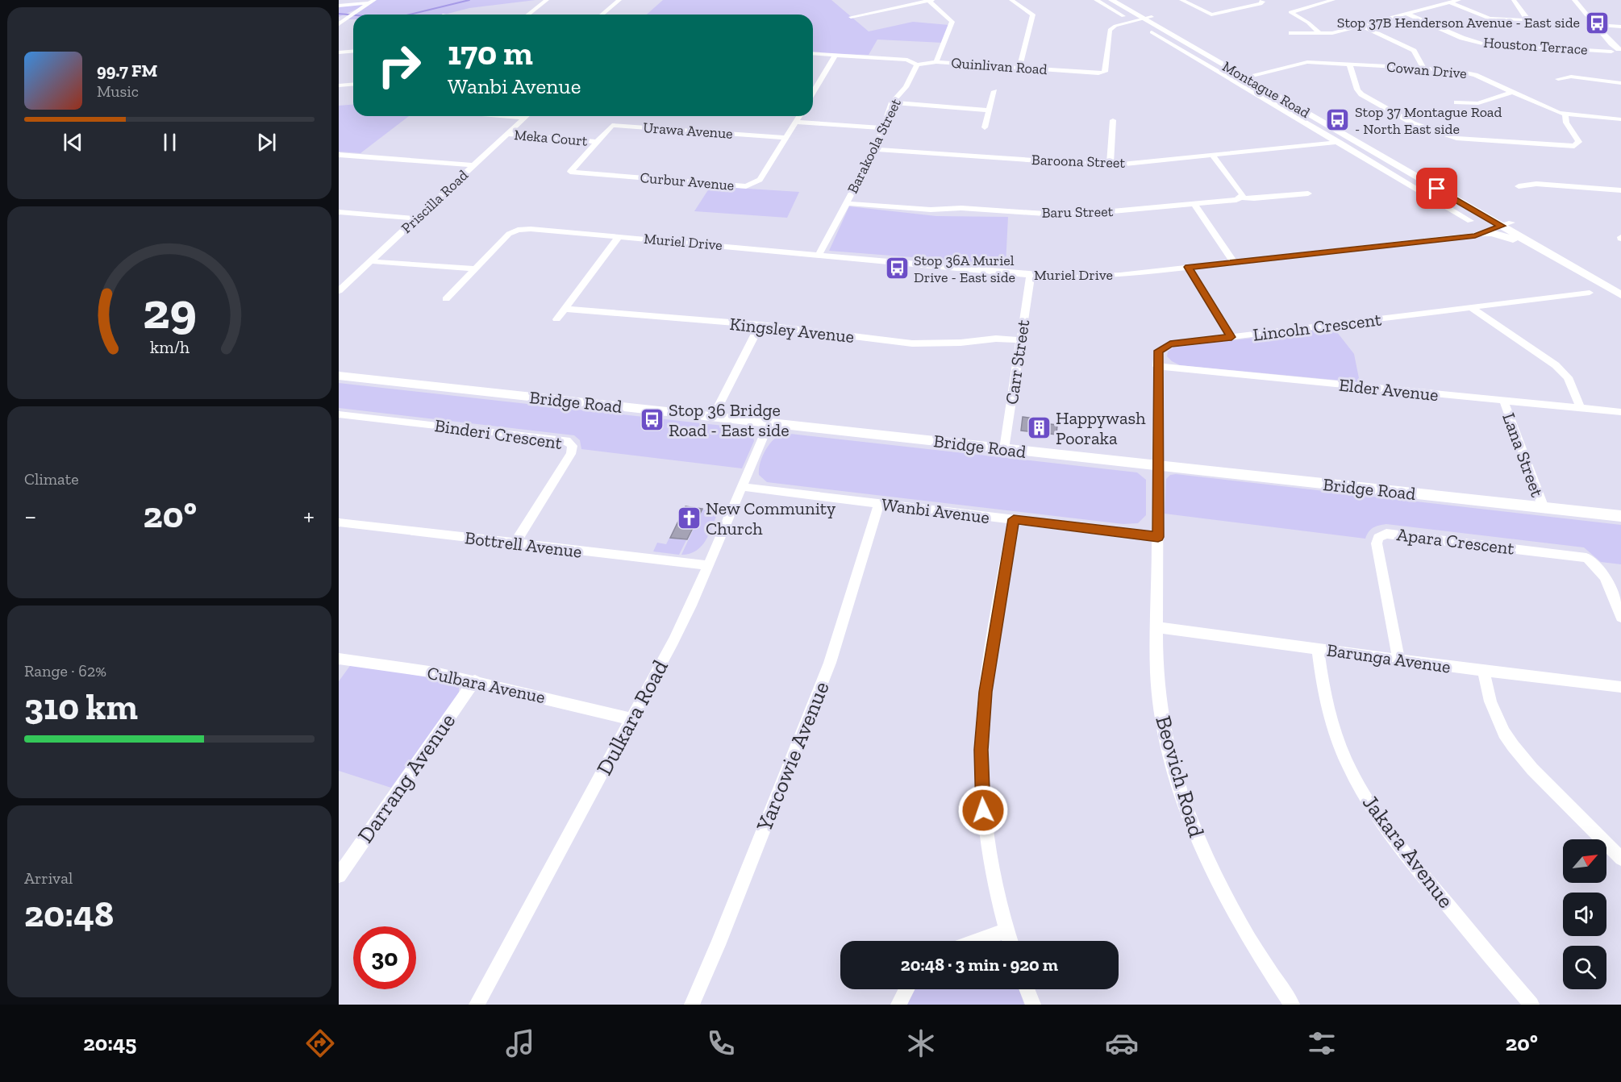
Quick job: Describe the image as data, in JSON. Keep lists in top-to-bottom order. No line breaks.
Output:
{"streets":{"main road":["Montague Road","Bridge Road"],"street":["Houston Terrace","Quinlivan Road","Cowan Drive","Urawa Avenue","Meka Court","Barakoola Street","Baroona Street","Curbur Avenue","Priscilla Road","Baru Street","Muriel Drive","Lincoln Crescent","Kingsley Avenue","Carr Street","Elder Avenue","Binderi Crescent","Lana Street","Wanbi Avenue","Apara Crescent","Bottrell Avenue","Barunga Avenue","Culbara Avenue","Dulkara Road","Yarcowie Avenue","Beovich Road","Darrang Avenue","Jakara Avenue"]},"crossings":[["Quinlivan Road","Montague Road"],["Quinlivan Road","Barakoola Street"],["Cowan Drive","Montague Road"],["Montague Road","Muriel Drive"],["Urawa Avenue","Meka Court"],["Urawa Avenue","Curbur Avenue"],["Meka Court","Curbur Avenue"],["Meka Court","Priscilla Road"],["Barakoola Street","Baroona Street"],["Barakoola Street","Baru Street"],["Barakoola Street","Muriel Drive"],["Muriel Drive","Carr Street"],["Lincoln Crescent","Elder Avenue"],["Lincoln Crescent","Bridge Road"],["Lincoln Crescent","Beovich Road"],["Kingsley Avenue","Carr Street"],["Carr Street","Bridge Road"],["Elder Avenue","Lana Street"],["Bridge Road","Lana Street"],["Bridge Road","Dulkara Road"],["Bridge Road","Beovich Road"],["Binderi Crescent","Bottrell Avenue"],["Wanbi Avenue","Dulkara Road"],["Wanbi Avenue","Yarcowie Avenue"],["Wanbi Avenue","Beovich Road"],["Apara Crescent","Barunga Avenue"],["Bottrell Avenue","Dulkara Road"],["Barunga Avenue","Beovich Road"],["Barunga Avenue","Jakara Avenue"],["Culbara Avenue","Dulkara Road"],["Culbara Avenue","Darrang Avenue"]],"places":{"bus stop":["Stop 37B Henderson Avenue - East side","Stop 37 Montague Road - North East side","Stop 36A Muriel Drive - East side","Stop 36 Bridge Road - East side"],"building":["Happywash Pooraka"],"church":["New Community Church"]},"north":"top right","page":{"turn":["170 m","Wanbi Avenue"],"song":["99.7 FM","Music"],"tile":["Climate",["Range · 62%","310 km"],["Arrival","20:48"]],"heat":["−","20°","+"],"limit":"30","trip":"20:48 · 3 min · 920 m","tabs":["20:45","20°"],"gauge":["29","km/h"]}}
